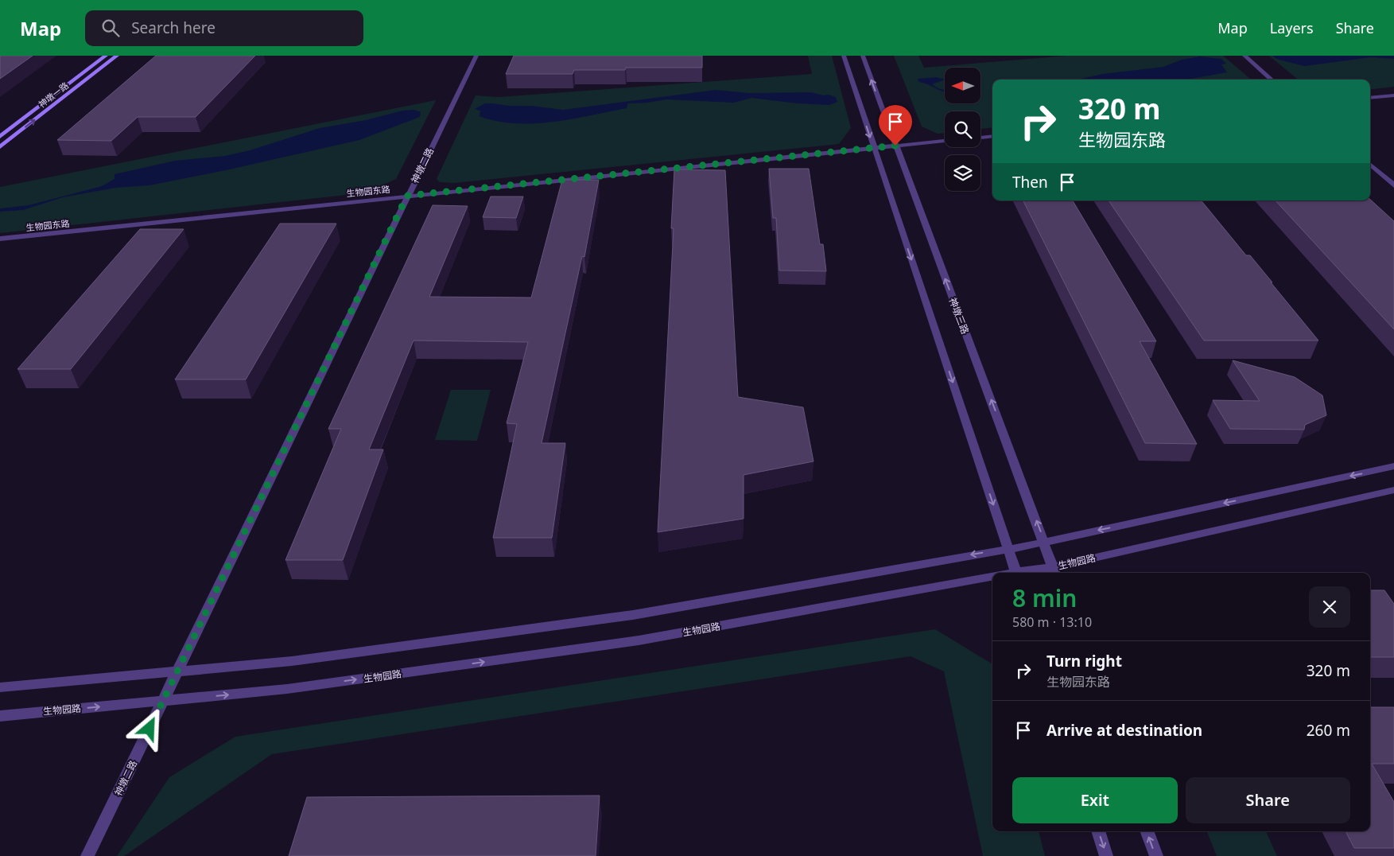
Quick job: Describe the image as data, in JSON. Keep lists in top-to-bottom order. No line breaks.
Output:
{"streets":{"main road":["神墩一路"],"street":["神墩二路","生物园东路","神墩三路","生物园路"]},"crossings":[["神墩二路","生物园东路"],["神墩二路","生物园路"],["生物园东路","神墩三路"],["神墩三路","生物园路"]],"north":"left","page":{"header":"Map","search":"Search here","nav":["Map","Layers","Share"],"turn":["320 m","生物园东路"],"then":"Then","heading":["8 min","580 m · 13:10"],"list":[{"name":"Turn right","note":"生物园东路","value":"320 m"},{"name":"Arrive at destination","value":"260 m"}],"buttons":["Exit","Share"]}}
